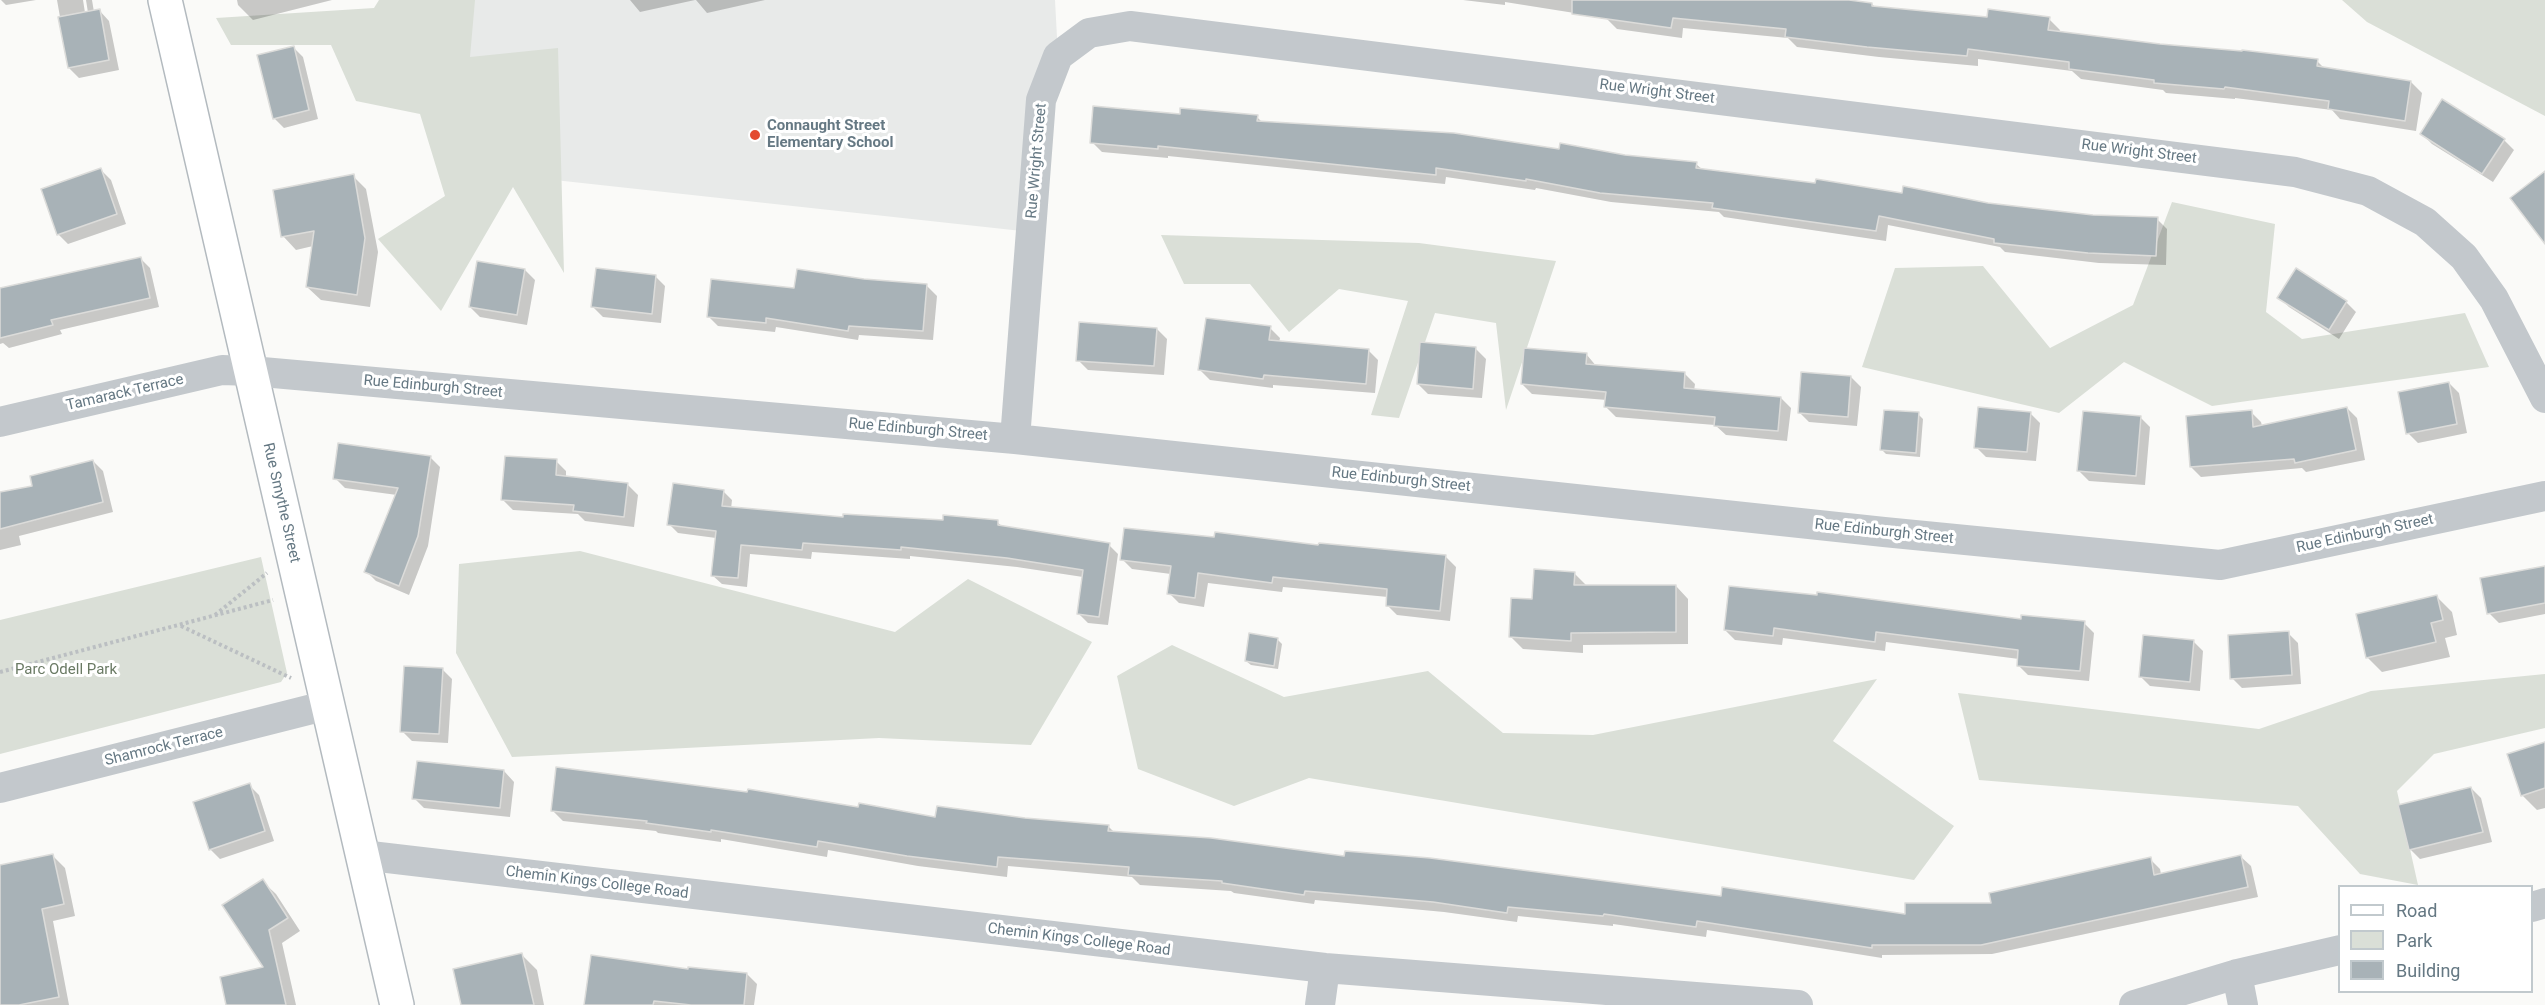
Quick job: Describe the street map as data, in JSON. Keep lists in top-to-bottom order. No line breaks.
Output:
{"streets":{"main road":["Rue Smythe Street"],"street":["Rue Wright Street","Rue Edinburgh Street","Tamarack Terrace","Shamrock Terrace","Chemin Kings College Road"]},"crossings":[["Rue Wright Street","Rue Edinburgh Street"],["Rue Edinburgh Street","Tamarack Terrace"],["Rue Edinburgh Street","Rue Smythe Street"],["Tamarack Terrace","Rue Smythe Street"],["Rue Smythe Street","Shamrock Terrace"],["Rue Smythe Street","Chemin Kings College Road"]],"parks":["Parc Odell Park"],"places":["Connaught Street Elementary School"],"legend":["Road","Park","Building"]}
